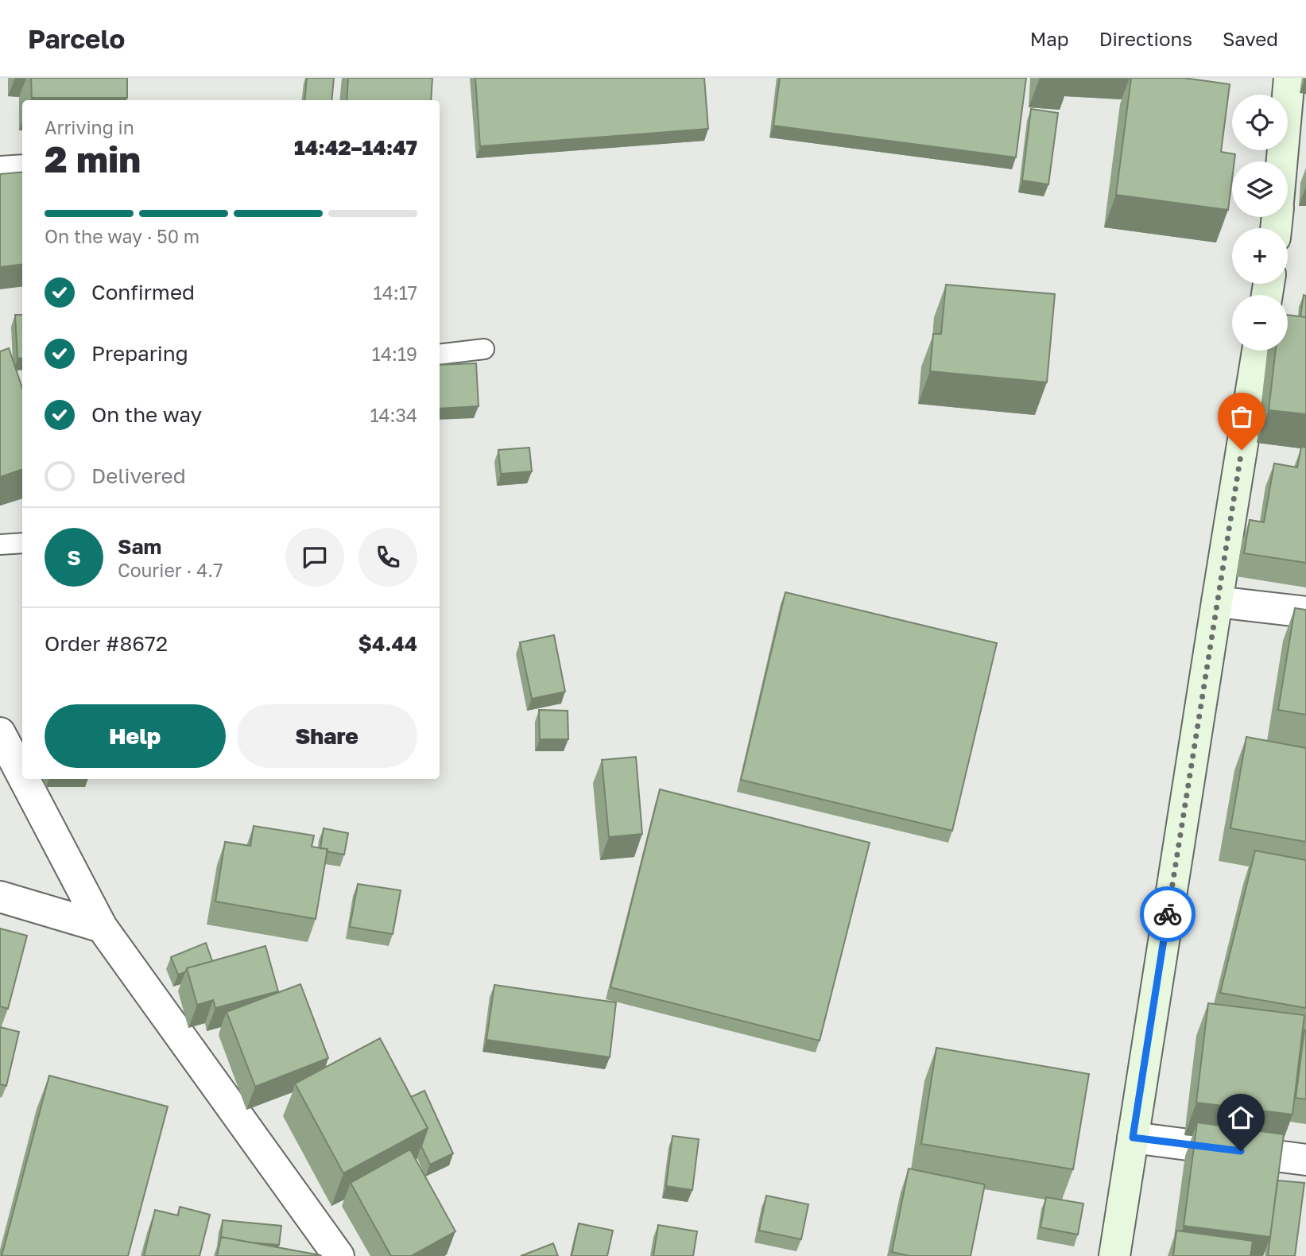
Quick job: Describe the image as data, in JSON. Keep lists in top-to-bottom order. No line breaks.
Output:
{"page":{"header":"Parcelo","nav":["Map","Directions","Saved"],"map_buttons":["+","−"],"heading":["2 min","Arriving in","14:42–14:47"],"panel":["Sam","Courier · 4.7","Order #8672","$4.44"],"bar":"On the way · 50 m","list":[["Confirmed","14:17"],["Preparing","14:19"],["On the way","14:34"],"Delivered"],"round":"S","buttons":["Help","Share"]}}
